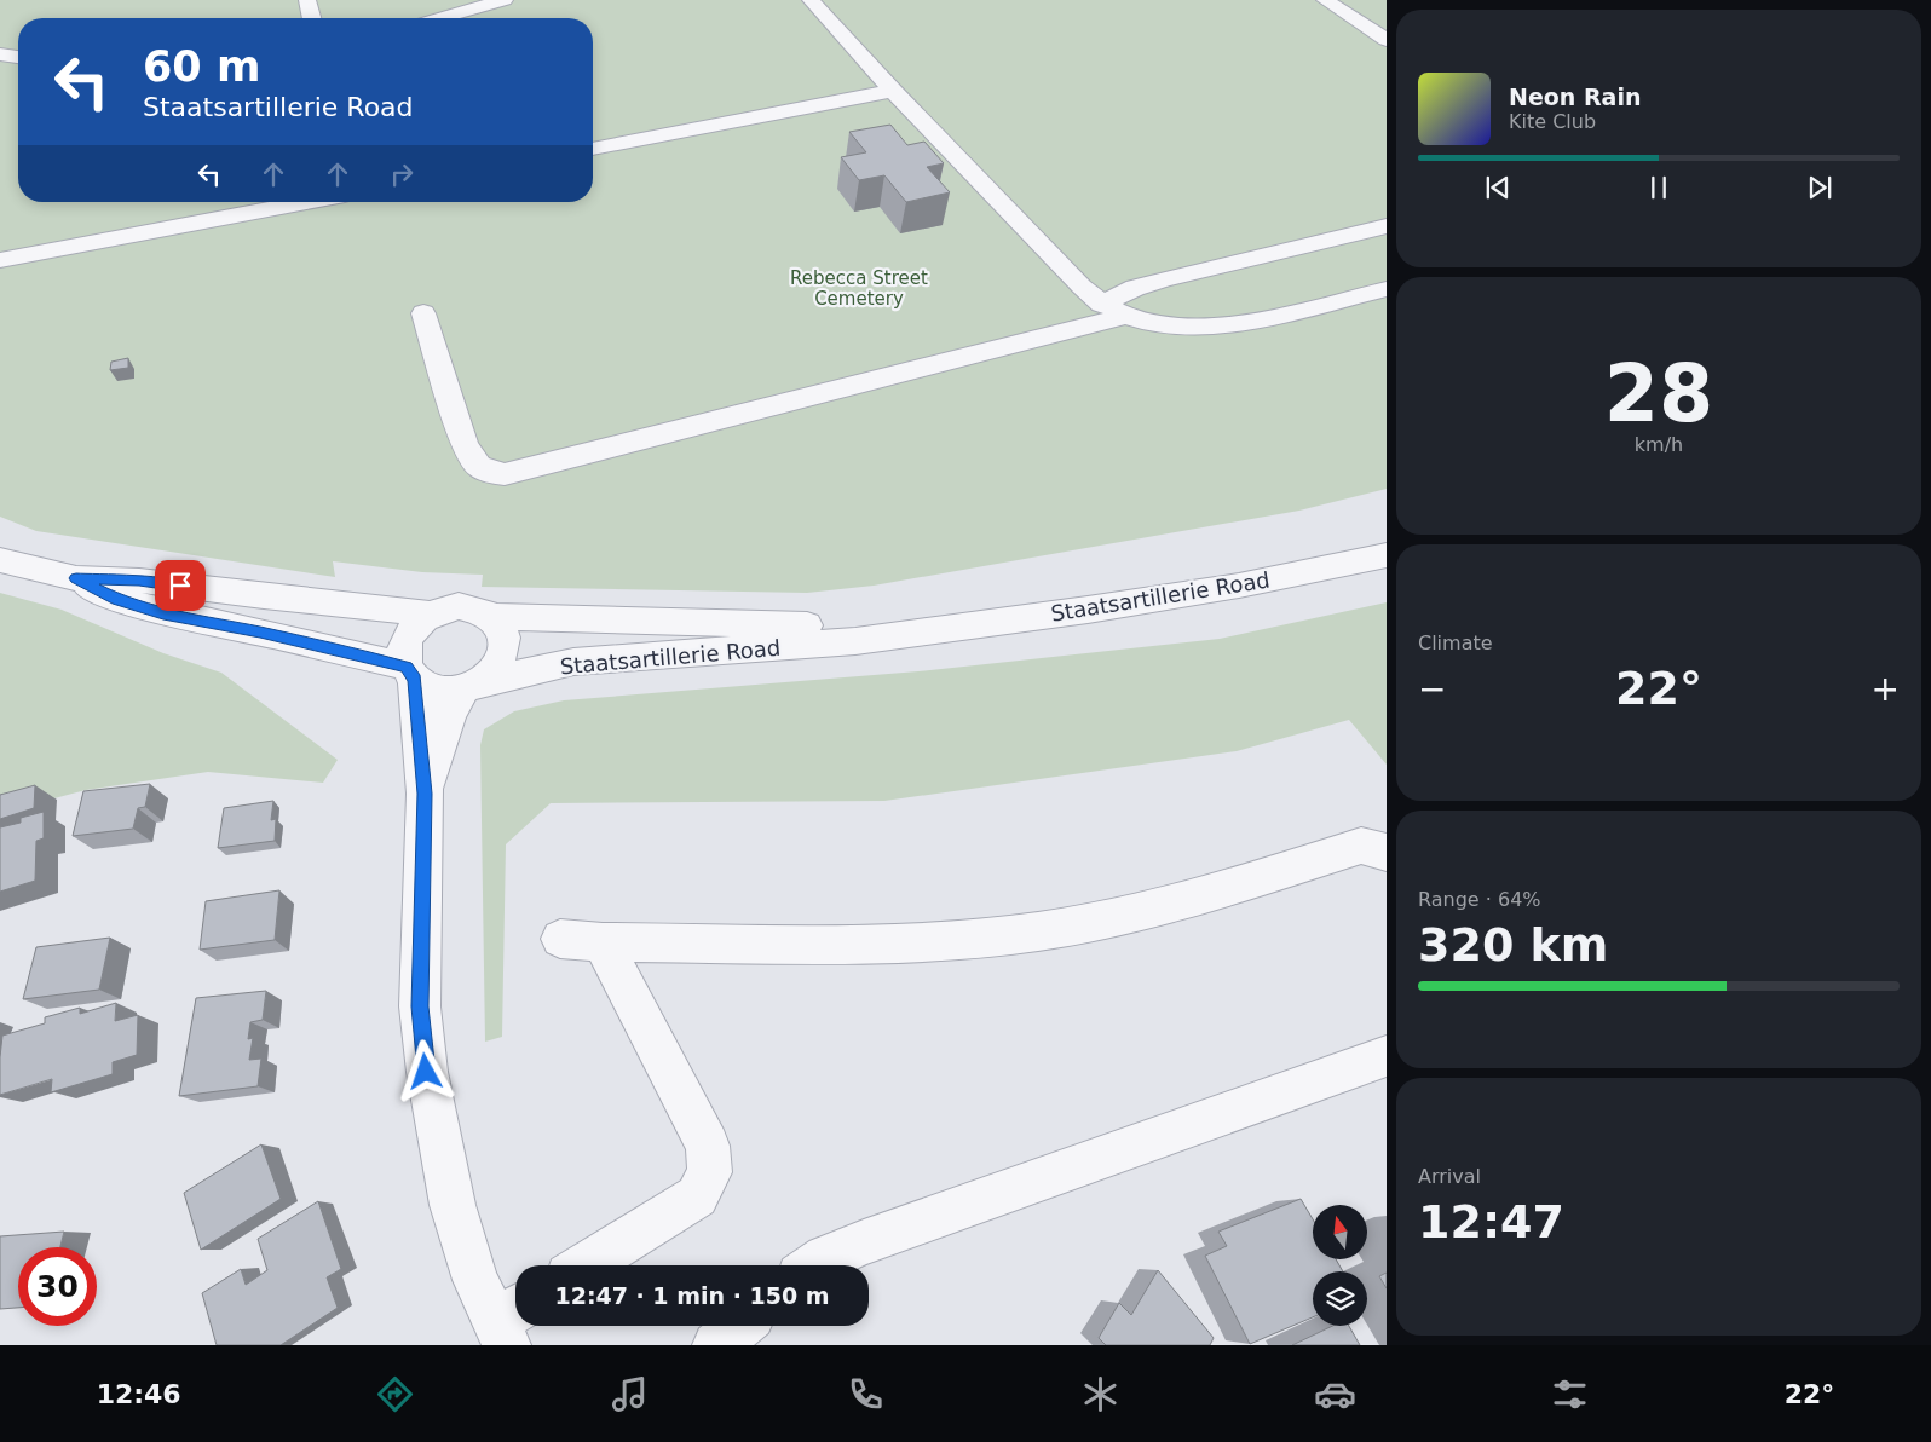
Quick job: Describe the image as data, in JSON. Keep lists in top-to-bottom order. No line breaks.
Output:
{"streets":{"street":["Staatsartillerie Road"]},"parks":["Rebecca Street Cemetery"],"north":"top","page":{"turn":["60 m","Staatsartillerie Road"],"song":["Neon Rain","Kite Club"],"tile":[["28","km/h"],"Climate",["Range · 64%","320 km"],["Arrival","12:47"]],"heat":["−","22°","+"],"limit":"30","trip":"12:47 · 1 min · 150 m","tabs":["12:46","22°"]}}
